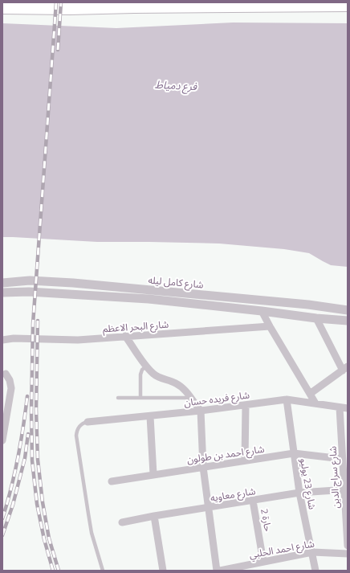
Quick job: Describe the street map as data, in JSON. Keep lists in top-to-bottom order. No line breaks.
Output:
{"streets":{"street":["شارع كامل ليله","شارع البحر الاعظم","شارع فريده حسان","شارع احمد بن طولون","شارع سراج الدين","شارع 23 يوليو","شارع معاويه","حارة 2","شارع احمد الحلبي"]},"crossings":[["شارع فريده حسان","شارع سراج الدين"],["شارع فريده حسان","شارع 23 يوليو"],["شارع احمد بن طولون","شارع سراج الدين"],["شارع احمد بن طولون","شارع 23 يوليو"],["شارع سراج الدين","شارع معاويه"],["شارع 23 يوليو","شارع معاويه"],["شارع 23 يوليو","شارع احمد الحلبي"],["شارع معاويه","حارة 2"],["حارة 2","شارع احمد الحلبي"]],"water":["فرع دمياط"]}
